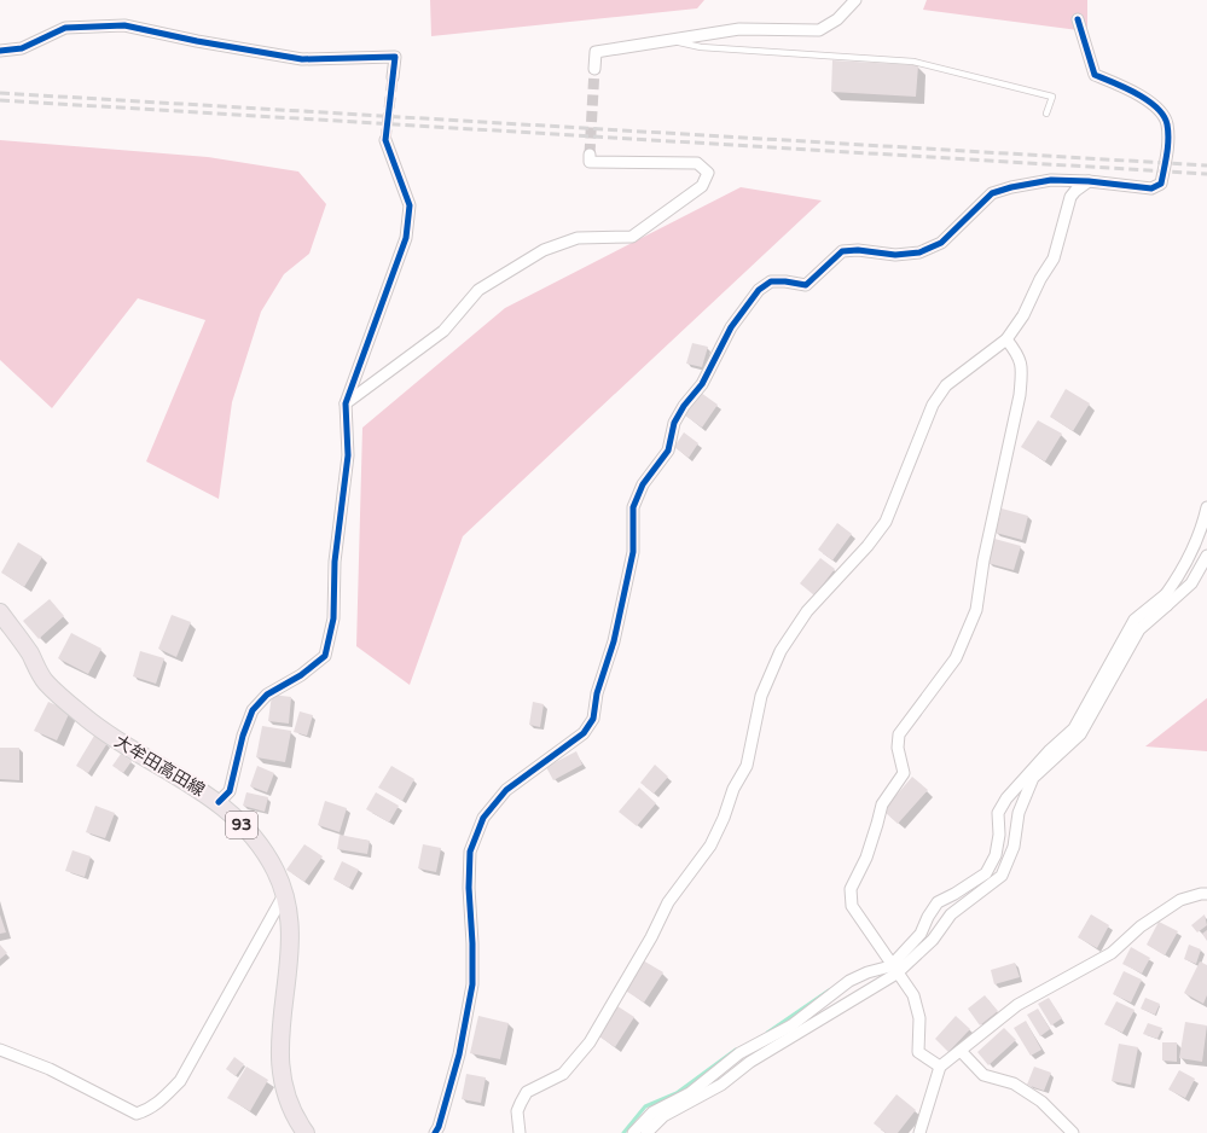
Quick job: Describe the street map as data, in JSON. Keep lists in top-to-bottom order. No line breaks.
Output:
{"streets":{"main road":["大牟田高田線","93"]}}
